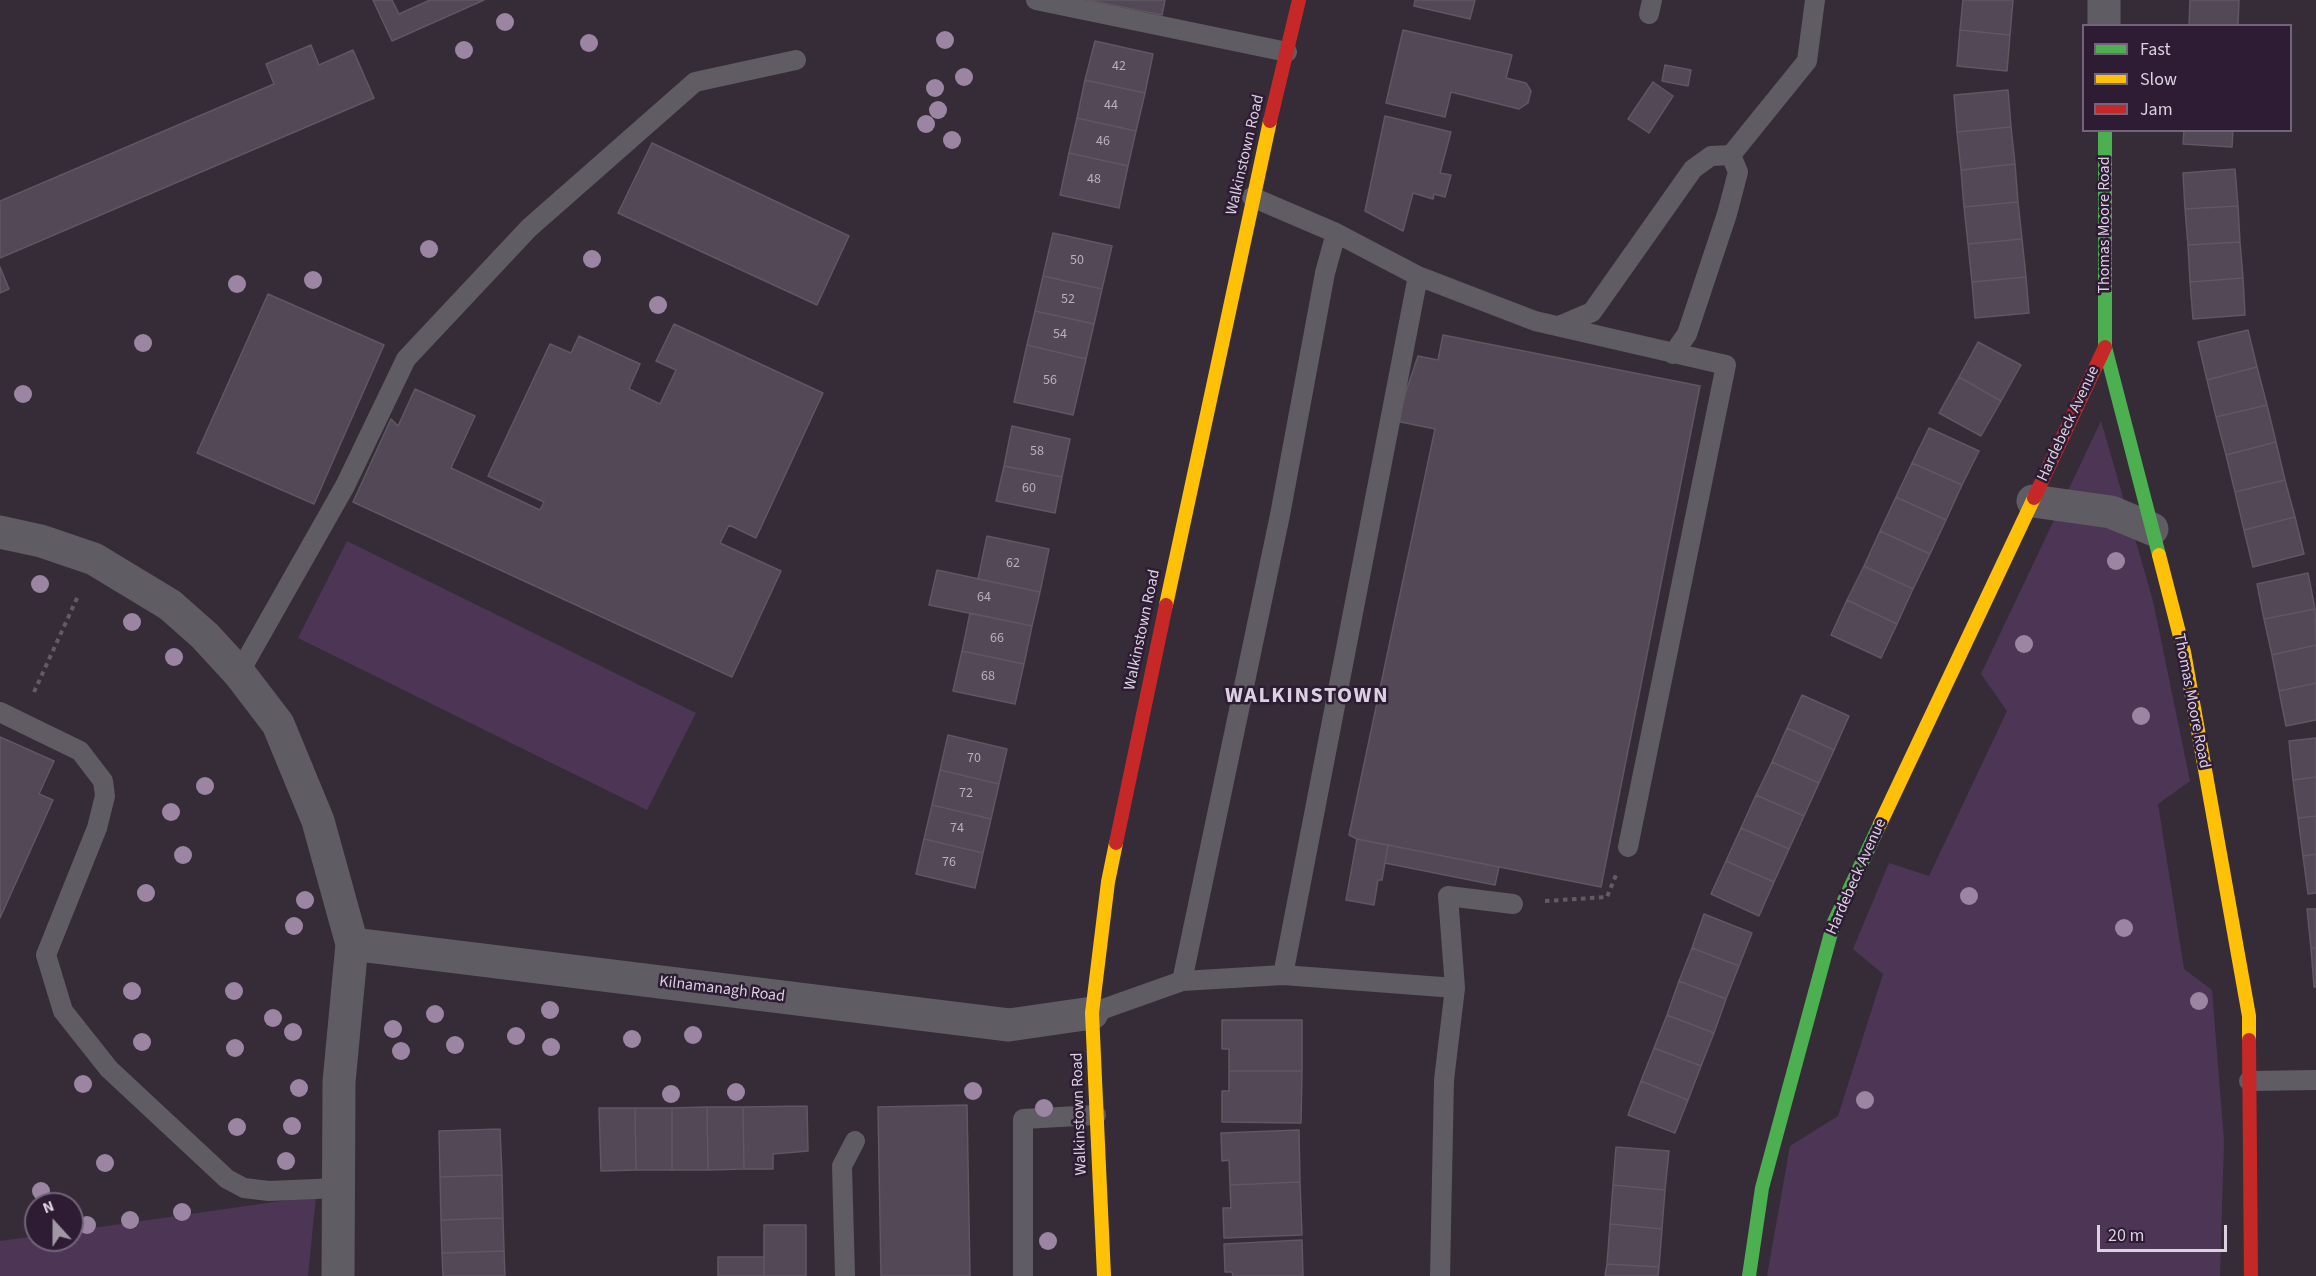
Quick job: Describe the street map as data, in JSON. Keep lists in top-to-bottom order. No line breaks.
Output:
{"streets":{"street":["Walkinstown Road","Thomas Moore Road","Hardebeck Avenue","Kilnamanagh Road"]},"crossings":[["Walkinstown Road","Kilnamanagh Road"],["Thomas Moore Road","Hardebeck Avenue"]],"districts":["WALKINSTOWN"],"house_numbers":["42","44","46","48","50","52","54","56","58","60","62","64","66","68","70","72","74","76"],"legend":["Fast","Slow","Jam"],"scale_bar":"20 m","north":"top"}
